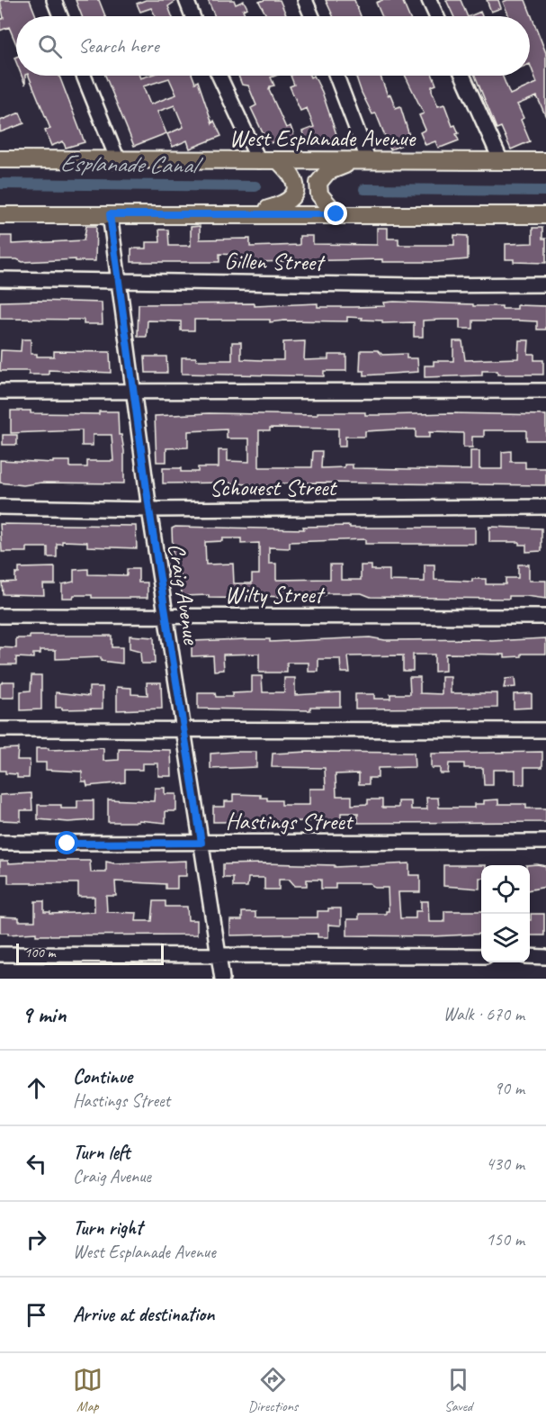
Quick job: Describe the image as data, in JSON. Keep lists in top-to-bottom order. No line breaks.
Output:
{"streets":{"main road":["West Esplanade Avenue"],"street":["Gillen Street","Schouest Street","Craig Avenue","Wilty Street","Hastings Street"]},"crossings":[["Gillen Street","Craig Avenue"],["Schouest Street","Craig Avenue"],["Craig Avenue","Wilty Street"],["Craig Avenue","Hastings Street"]],"water":["Esplanade Canal"],"scale_bar":"100 m","page":{"search":"Search here","scale":"100 m","heading":["9 min","Walk · 670 m"],"list":[["Continue","Hastings Street","90 m"],["Turn left","Craig Avenue","430 m"],["Turn right","West Esplanade Avenue","150 m"],"Arrive at destination"],"nav":["Map","Directions","Saved"]}}
